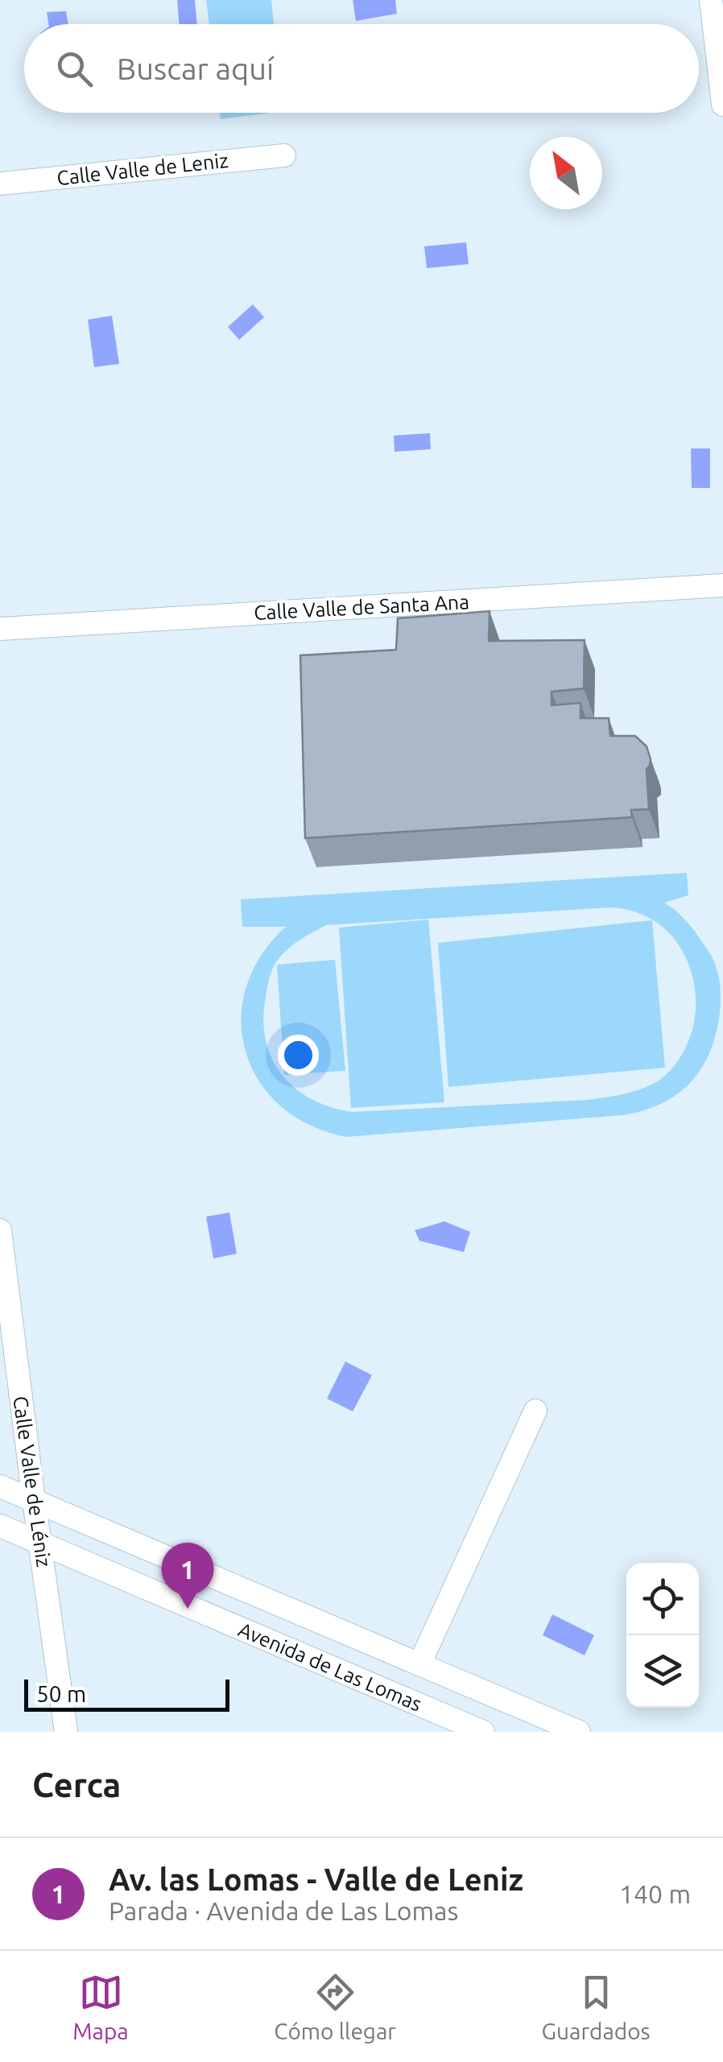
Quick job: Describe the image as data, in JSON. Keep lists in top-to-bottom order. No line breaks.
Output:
{"streets":{"street":["Calle Valle de Leniz","Calle Valle de Santa Ana","Calle Valle de Léniz","Avenida de Las Lomas"]},"crossings":[["Calle Valle de Léniz","Avenida de Las Lomas"]],"scale_bar":"50 m","north":"top left","page":{"search":"Buscar aquí","pins":"1","scale":"50 m","heading":"Cerca","list":[{"mark":"1","name":"Av. las Lomas - Valle de Leniz","note":"Parada · Avenida de Las Lomas","value":"140 m"}],"nav":["Mapa","Cómo llegar","Guardados"]}}
